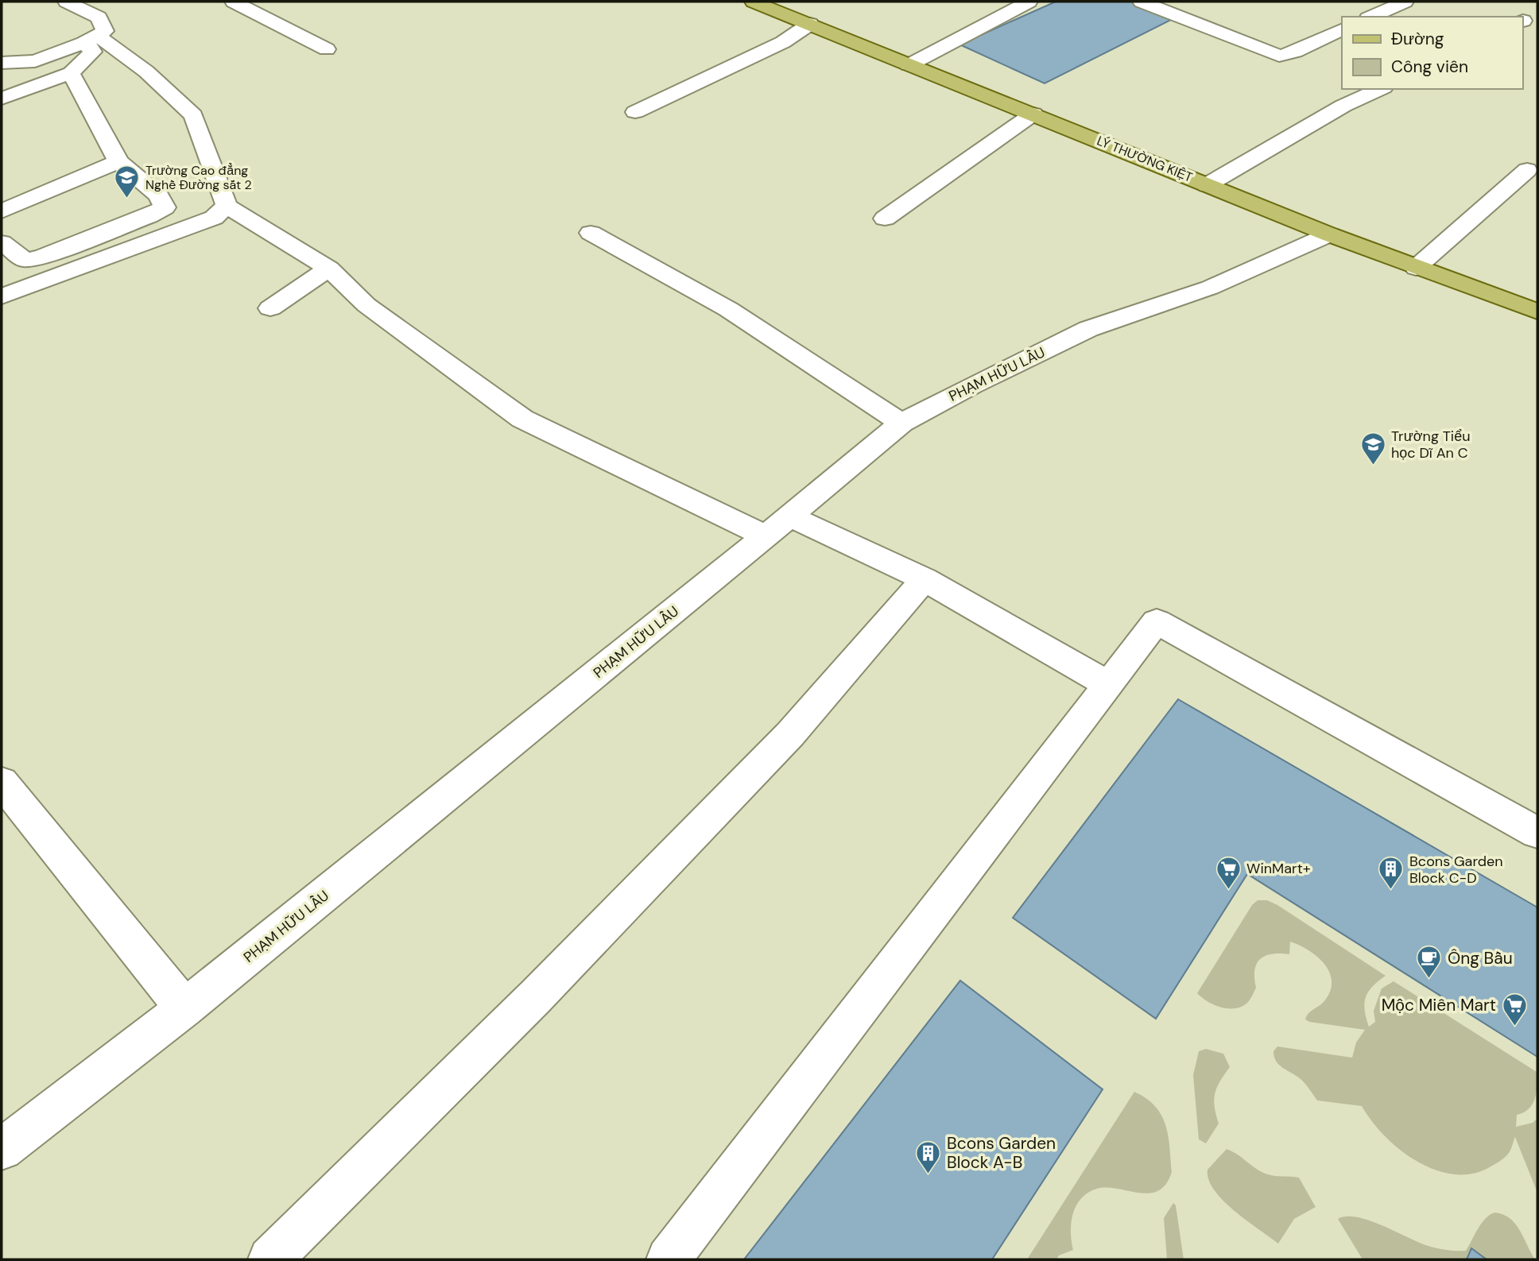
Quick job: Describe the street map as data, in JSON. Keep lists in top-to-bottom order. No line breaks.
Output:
{"streets":{"main road":["LÝ THƯỜNG KIỆT"],"street":["PHẠM HỮU LẦU"]},"crossings":[["LÝ THƯỜNG KIỆT","PHẠM HỮU LẦU"]],"places":{"school or university":["Trường Cao đẳng Nghề Đường sắt 2","Trường Tiểu học Dĩ An C"],"supermarket":["WinMart+","Mộc Miên Mart"],"building":["Bcons Garden Block C-D","Bcons Garden Block A-B"],"cafe":["Ông Bầu"]},"legend":["Đường","Công viên"]}
